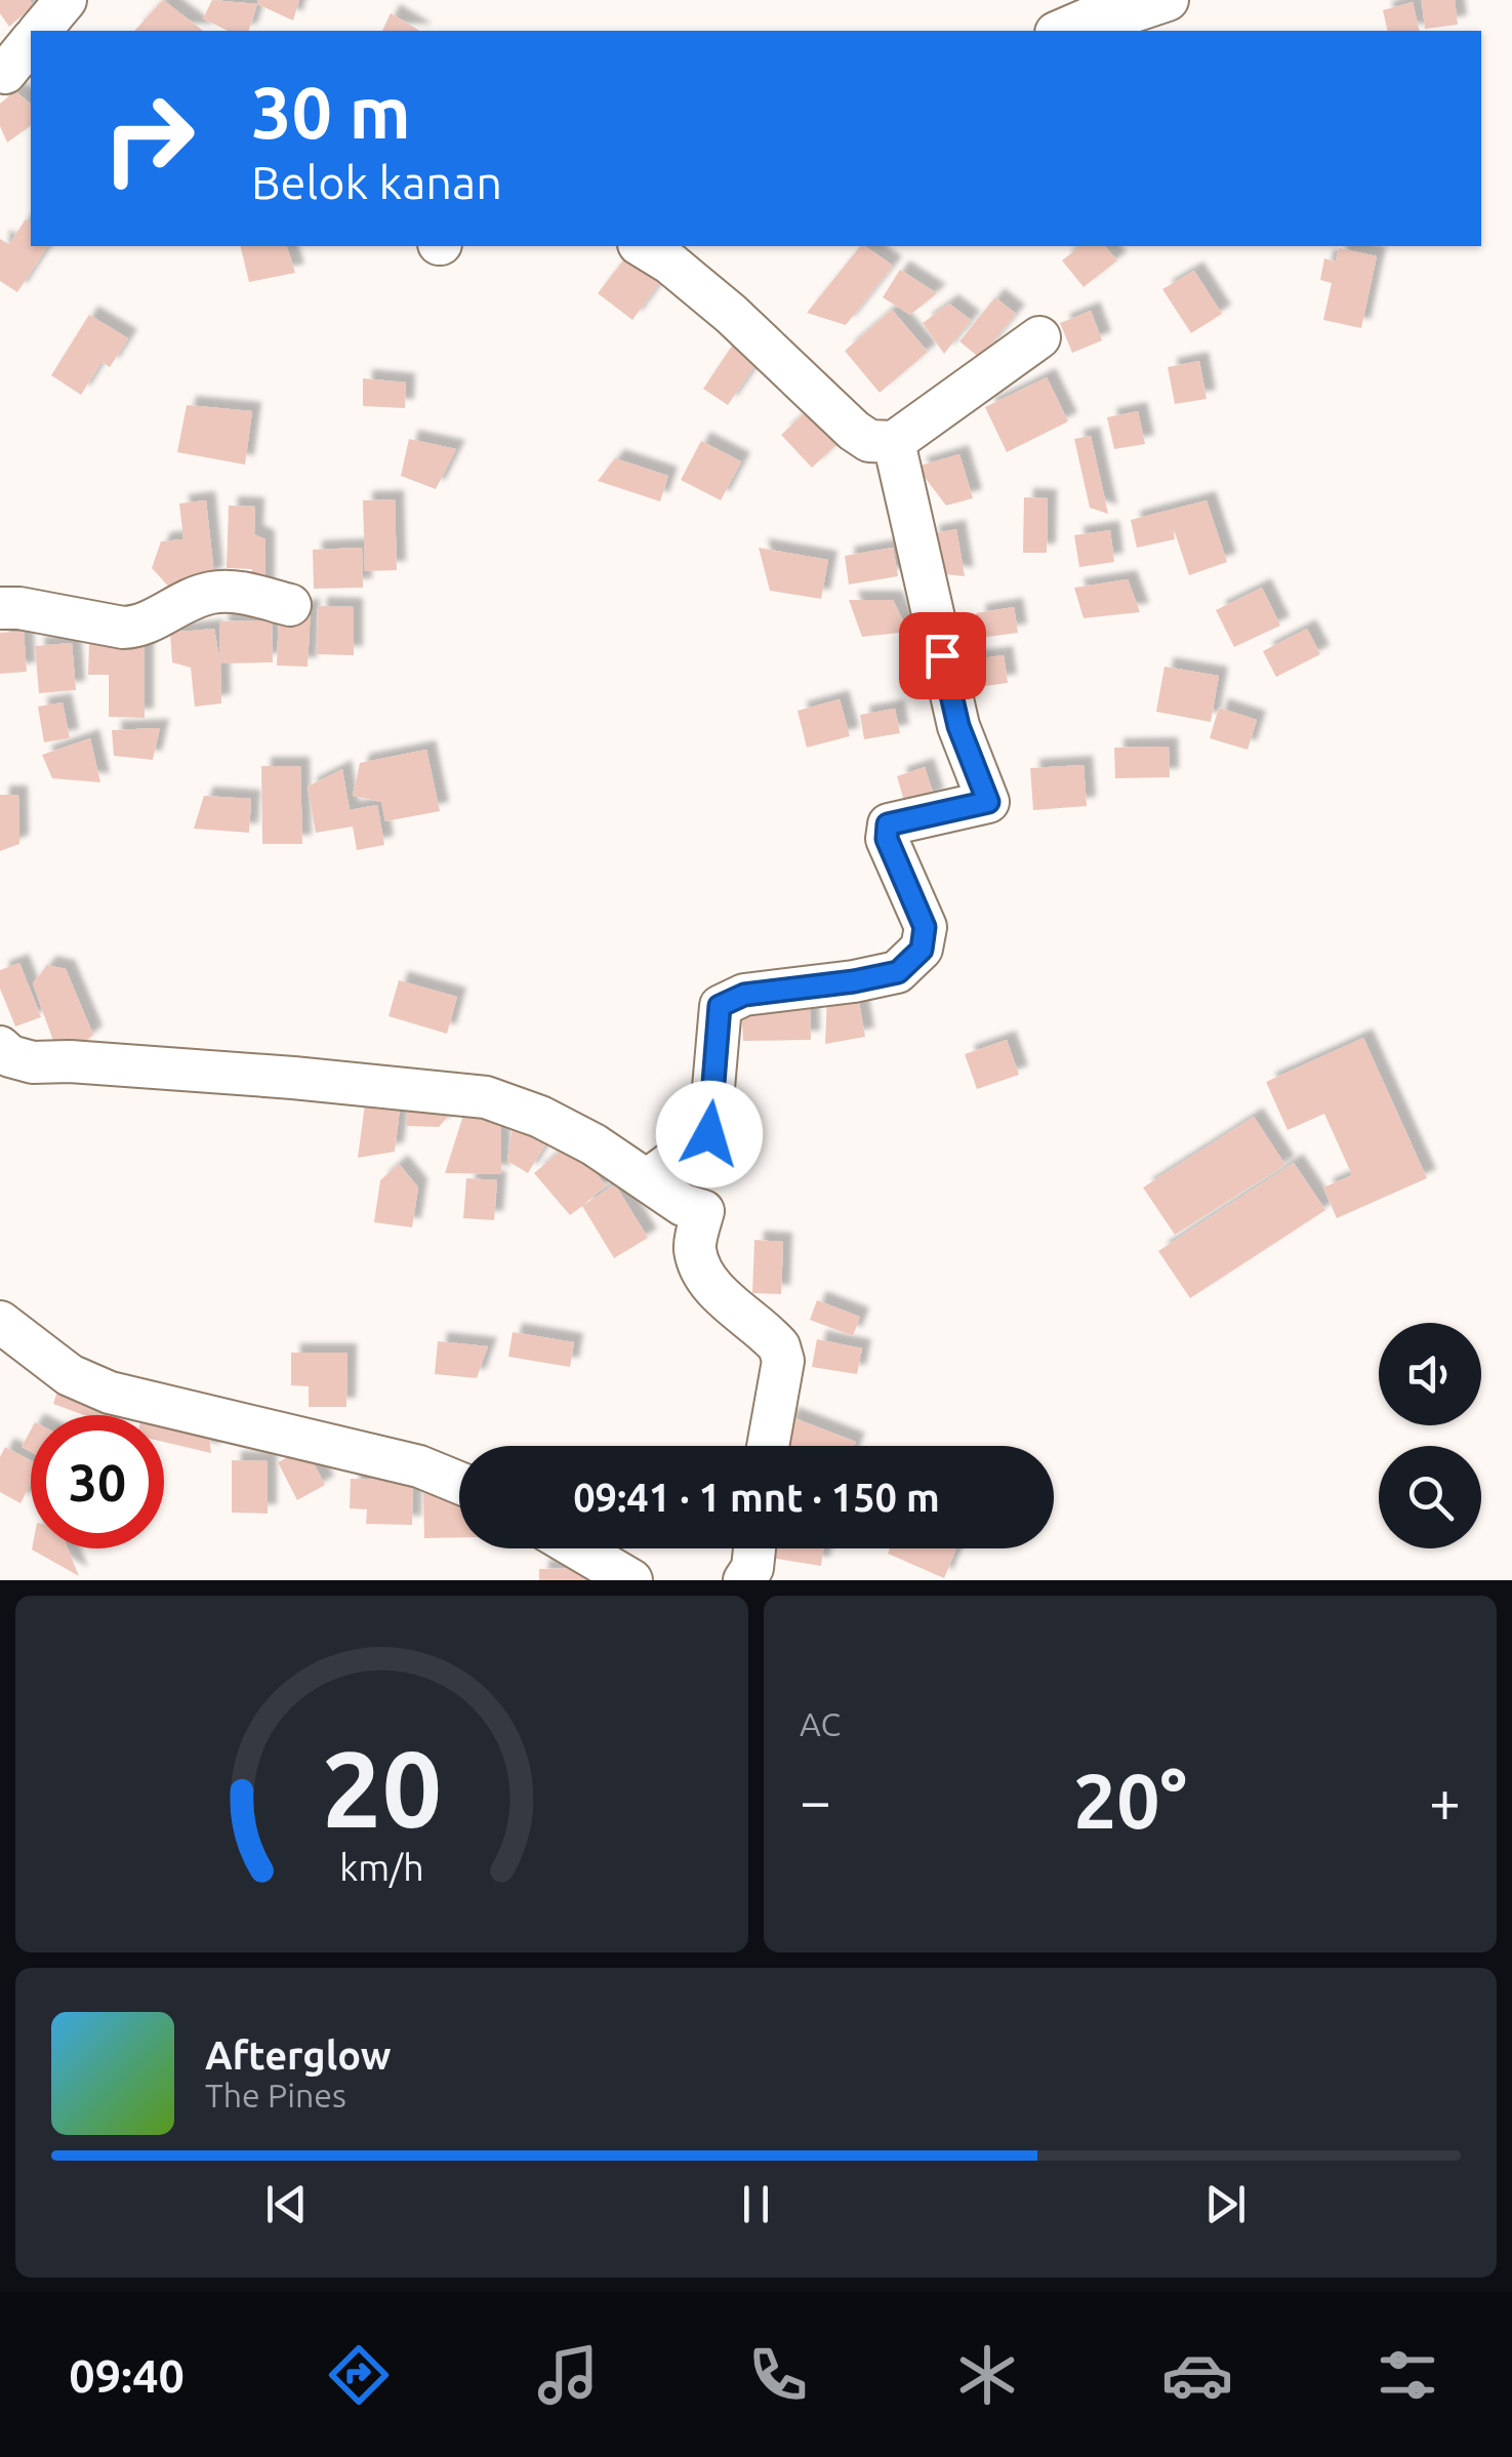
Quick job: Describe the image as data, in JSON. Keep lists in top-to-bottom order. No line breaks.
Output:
{"page":{"turn":["30 m","Belok kanan"],"limit":"30","trip":"09:41 · 1 mnt · 150 m","tile":"AC","heat":["−","20°","+"],"song":["Afterglow","The Pines"],"tabs":"09:40","gauge":["20","km/h"]}}
